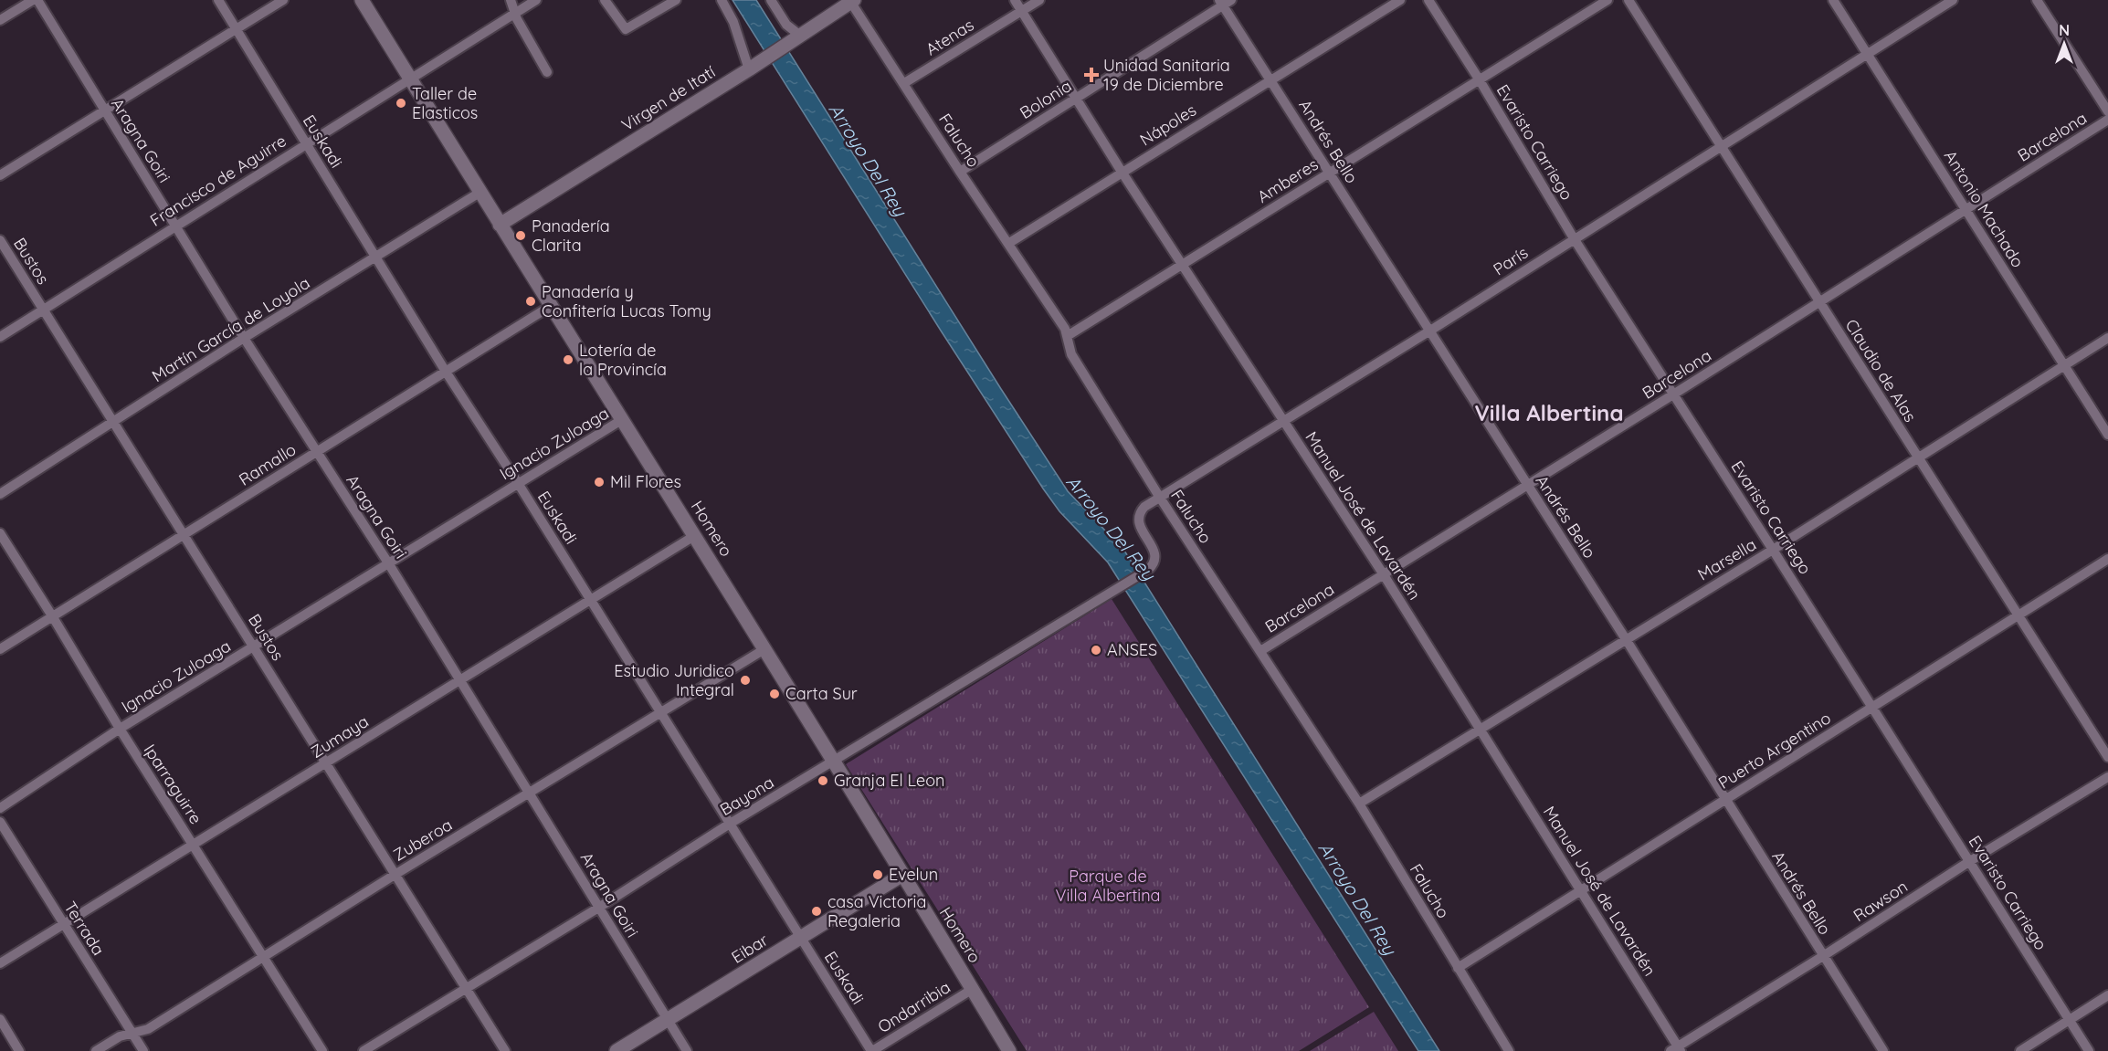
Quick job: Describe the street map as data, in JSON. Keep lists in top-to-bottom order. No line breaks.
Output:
{"streets":{"main road":["Virgen de Itatí","Homero","Eibar"],"street":["Atenas","Bolonia","Nápoles","Barcelona","Aragna Goiri","Falucho","Euskadi","Andrés Bello","Evaristo Carriego","Francisco de Aguirre","Amberes","Antonio Machado","Bustos","París","Martín García de Loyola","Claudio de Alas","Ignacio Zuloaga","Ramallo","Manuel José de Lavardén","Marsella","Zumaya","Puerto Argentino","Iparraguirre","Bayona","Zuberoa","Rawson","Terrada","Ondarribia"]},"crossings":[["Atenas","Falucho"],["Atenas","Manuel José de Lavardén"],["Virgen de Itatí","Falucho"],["Virgen de Itatí","Homero"],["Bolonia","Falucho"],["Bolonia","Andrés Bello"],["Bolonia","Manuel José de Lavardén"],["Nápoles","Falucho"],["Nápoles","Andrés Bello"],["Nápoles","Manuel José de Lavardén"],["Barcelona","Falucho"],["Barcelona","Andrés Bello"],["Barcelona","Evaristo Carriego"],["Barcelona","Antonio Machado"],["Barcelona","Claudio de Alas"],["Barcelona","Manuel José de Lavardén"],["Aragna Goiri","Francisco de Aguirre"],["Aragna Goiri","Martín García de Loyola"],["Aragna Goiri","Ignacio Zuloaga"],["Aragna Goiri","Ramallo"],["Aragna Goiri","Zumaya"],["Aragna Goiri","Bayona"],["Aragna Goiri","Zuberoa"],["Aragna Goiri","Eibar"],["Falucho","Amberes"],["Falucho","París"],["Falucho","Marsella"],["Falucho","Puerto Argentino"],["Euskadi","Francisco de Aguirre"],["Euskadi","Martín García de Loyola"],["Euskadi","Ignacio Zuloaga"],["Euskadi","Ramallo"],["Euskadi","Zumaya"],["Euskadi","Bayona"],["Euskadi","Zuberoa"],["Euskadi","Eibar"],["Euskadi","Ondarribia"],["Andrés Bello","Amberes"],["Andrés Bello","París"],["Andrés Bello","Marsella"],["Andrés Bello","Puerto Argentino"],["Andrés Bello","Rawson"],["Evaristo Carriego","Amberes"],["Evaristo Carriego","París"],["Evaristo Carriego","Marsella"],["Evaristo Carriego","Puerto Argentino"],["Evaristo Carriego","Rawson"],["Francisco de Aguirre","Bustos"],["Francisco de Aguirre","Homero"],["Amberes","Manuel José de Lavardén"],["Antonio Machado","París"],["Antonio Machado","Marsella"],["Bustos","Martín García de Loyola"],["Bustos","Ignacio Zuloaga"],["Bustos","Ramallo"],["Bustos","Zumaya"],["Bustos","Bayona"],["Bustos","Zuberoa"],["París","Claudio de Alas"],["París","Manuel José de Lavardén"],["París","Bayona"],["Martín García de Loyola","Homero"],["Claudio de Alas","Marsella"],["Claudio de Alas","Puerto Argentino"],["Ignacio Zuloaga","Homero"],["Ignacio Zuloaga","Iparraguirre"],["Ramallo","Homero"],["Ramallo","Iparraguirre"],["Manuel José de Lavardén","Marsella"],["Manuel José de Lavardén","Puerto Argentino"],["Manuel José de Lavardén","Rawson"],["Homero","Zumaya"],["Homero","Bayona"],["Homero","Zuberoa"],["Homero","Eibar"],["Homero","Ondarribia"],["Zumaya","Iparraguirre"],["Zumaya","Terrada"],["Iparraguirre","Zuberoa"],["Zuberoa","Terrada"]],"districts":["Villa Albertina"],"water":["Arroyo Del Rey"],"parks":["Parque de Villa Albertina"],"places":{"health":["Unidad Sanitaria 19 de Diciembre"],"other":["Taller de Elasticos","Panadería Clarita","Panadería y Confitería Lucas Tomy","Lotería de la Provincía","Mil Flores","ANSES","Estudio Juridico Integral","Carta Sur","Granja El Leon","Evelun","casa Victoria Regaleria"]},"north":"top"}
